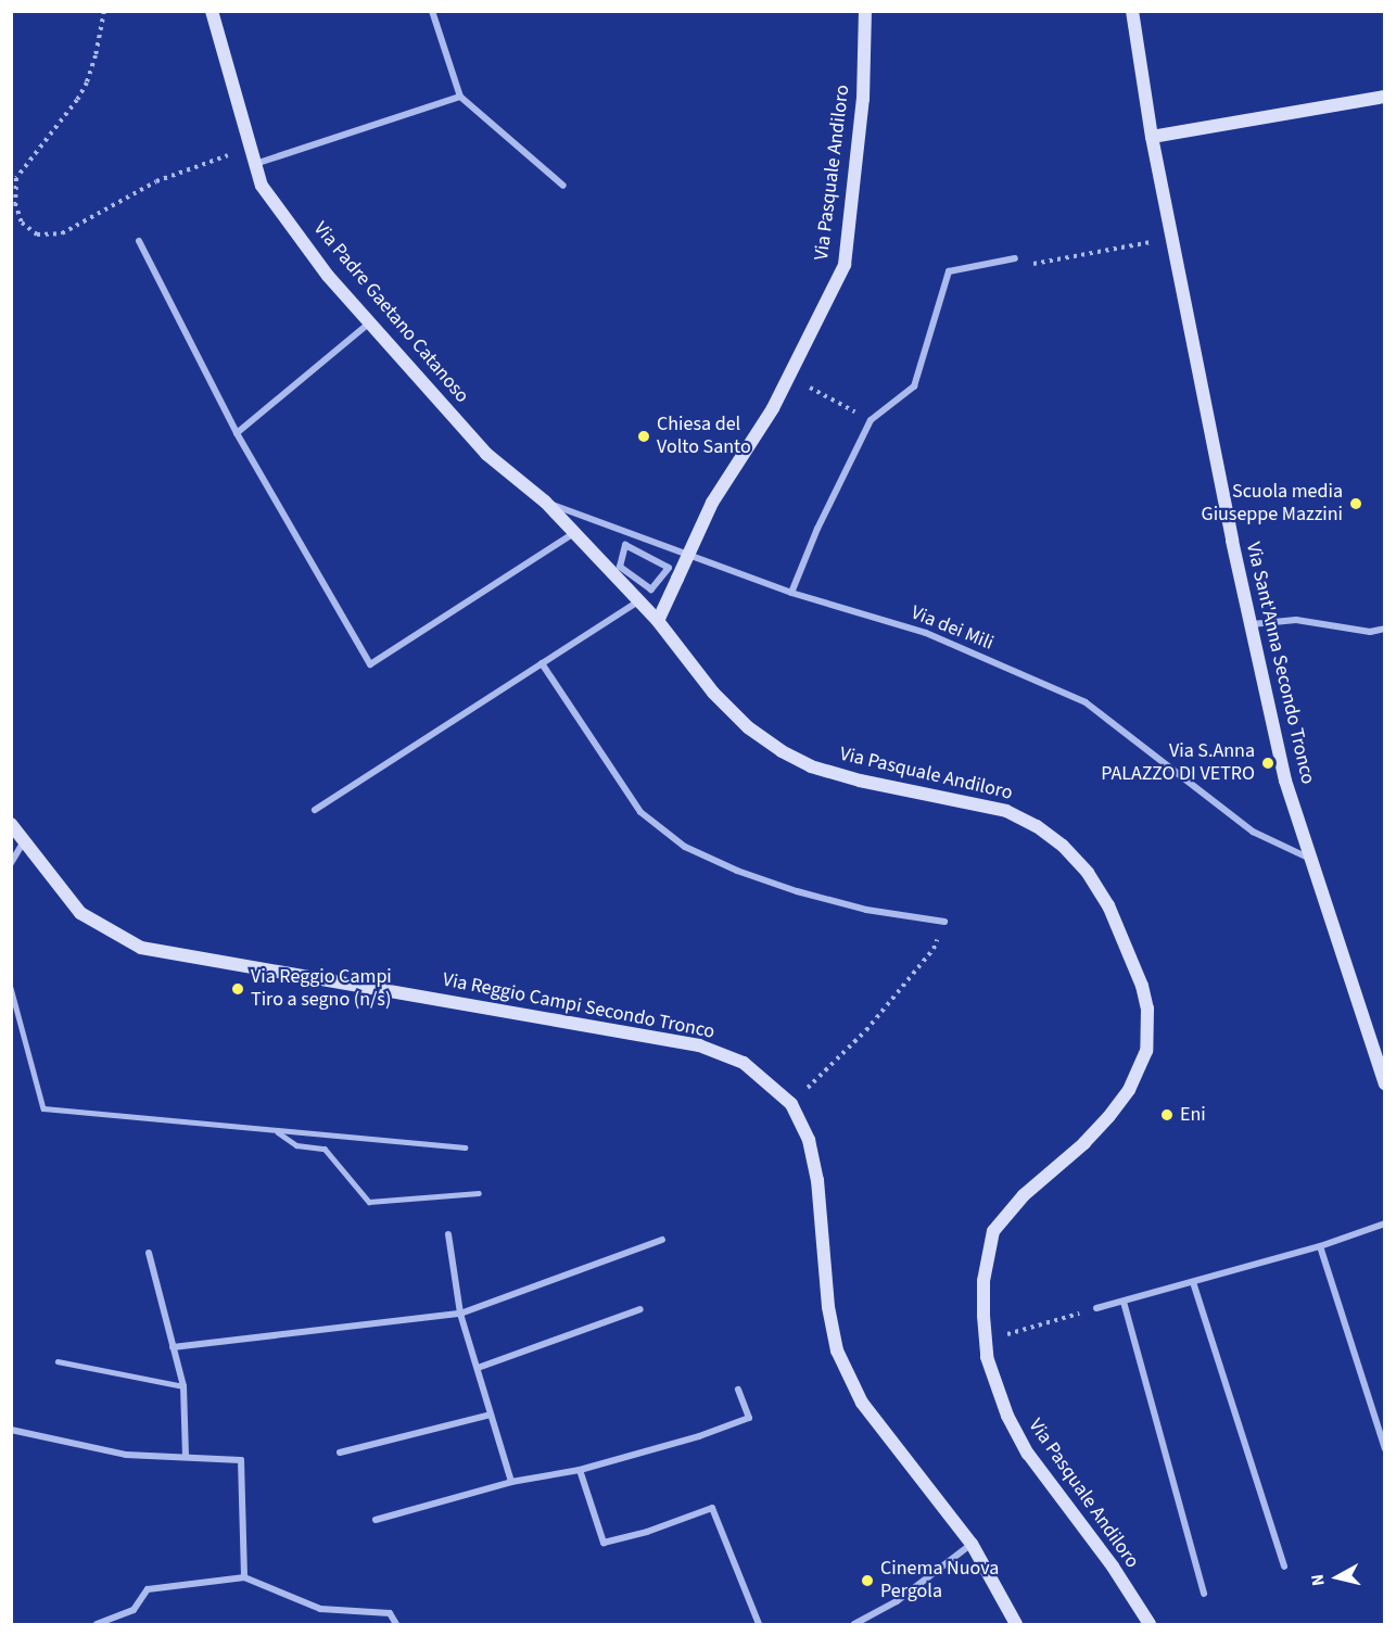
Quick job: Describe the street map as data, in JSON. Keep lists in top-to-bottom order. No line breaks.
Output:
{"streets":{"street":["Via Pasquale Andiloro","Via Padre Gaetano Catanoso","Via dei Mili","Via Sant'Anna Secondo Tronco","Via Reggio Campi Secondo Tronco"]},"crossings":[["Via Pasquale Andiloro","Via Padre Gaetano Catanoso"],["Via Padre Gaetano Catanoso","Via dei Mili"],["Via dei Mili","Via Sant'Anna Secondo Tronco"]],"places":["Chiesa del Volto Santo","Scuola media Giuseppe Mazzini","Via S.Anna PALAZZO DI VETRO","Via Reggio Campi Tiro a segno (n/s)","Eni","Cinema Nuova Pergola"],"north":"left"}
